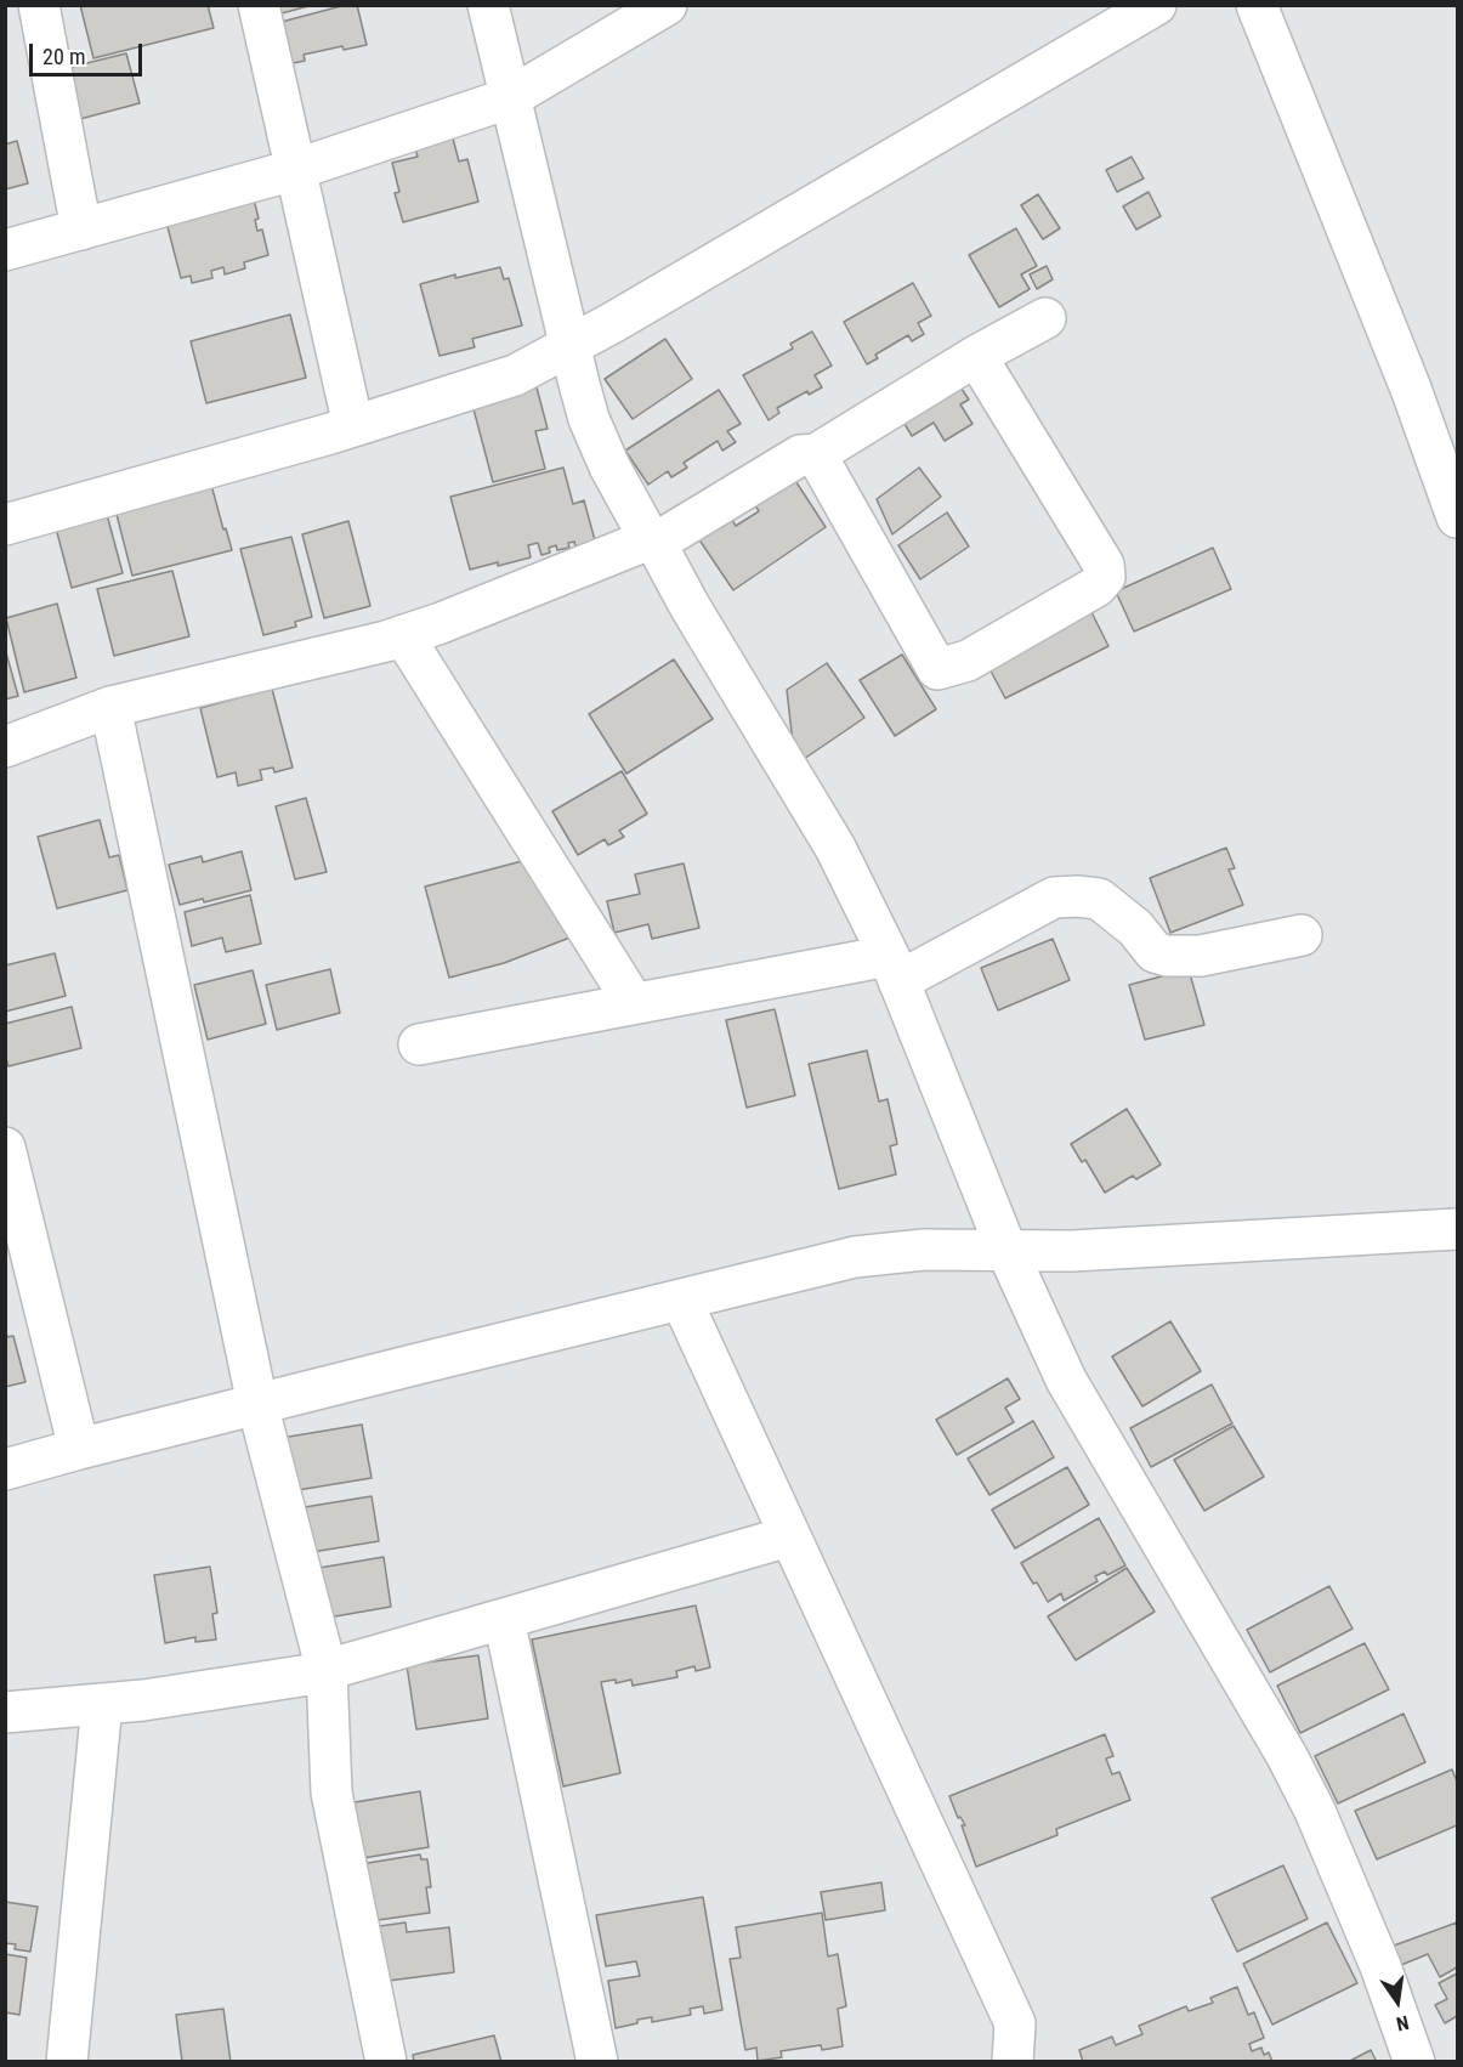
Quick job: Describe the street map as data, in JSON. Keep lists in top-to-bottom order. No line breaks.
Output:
{"scale_bar":"20 m","north":"bottom"}
